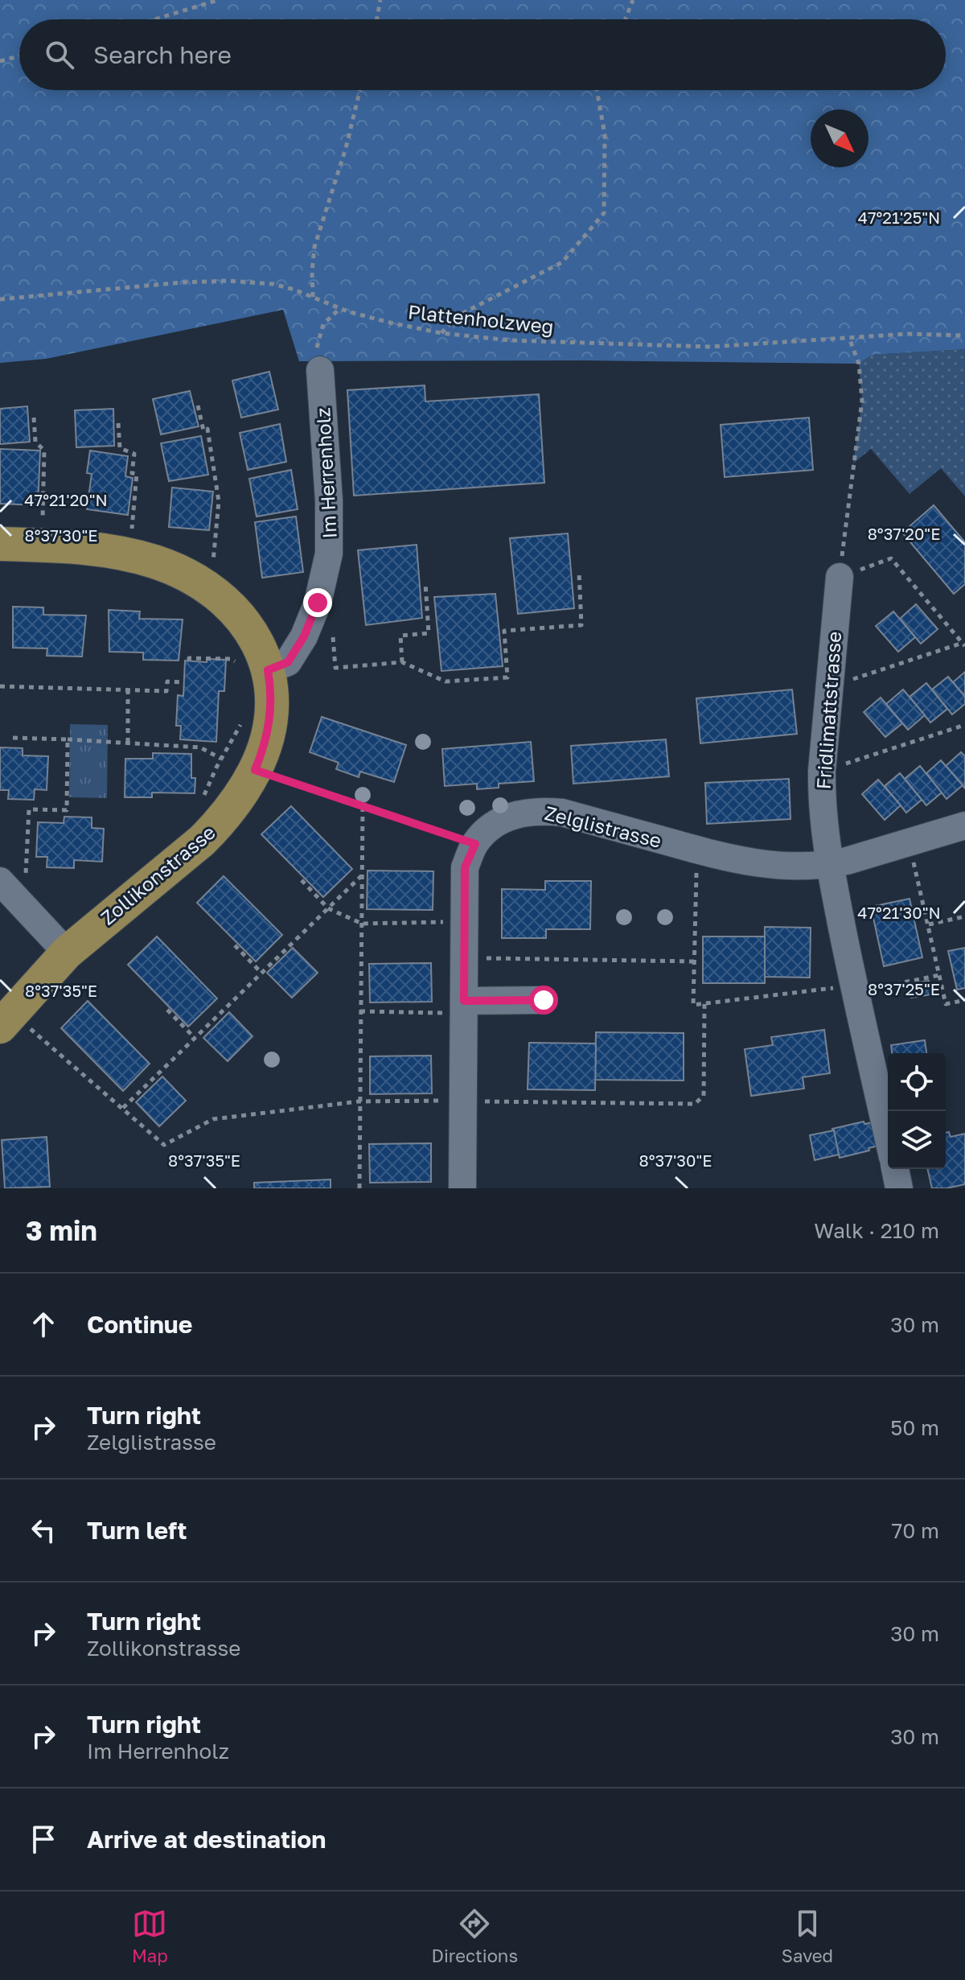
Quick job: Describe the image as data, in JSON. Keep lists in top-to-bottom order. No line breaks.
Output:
{"streets":{"main road":["Zollikonstrasse"],"street":["Im Herrenholz","Fridlimattstrasse","Zelglistrasse"],"path":["Plattenholzweg"]},"crossings":[["Im Herrenholz","Zollikonstrasse"],["Fridlimattstrasse","Zelglistrasse"]],"north":"bottom right","page":{"search":"Search here","heading":["3 min","Walk · 210 m"],"list":[["Continue","30 m"],["Turn right","Zelglistrasse","50 m"],["Turn left","70 m"],["Turn right","Zollikonstrasse","30 m"],["Turn right","Im Herrenholz","30 m"],"Arrive at destination"],"nav":["Map","Directions","Saved"]},"coordinates":["47°21'25\"N","47°21'20\"N","8°37'20\"E","8°37'30\"E","47°21'30\"N","8°37'25\"E","8°37'35\"E"]}
